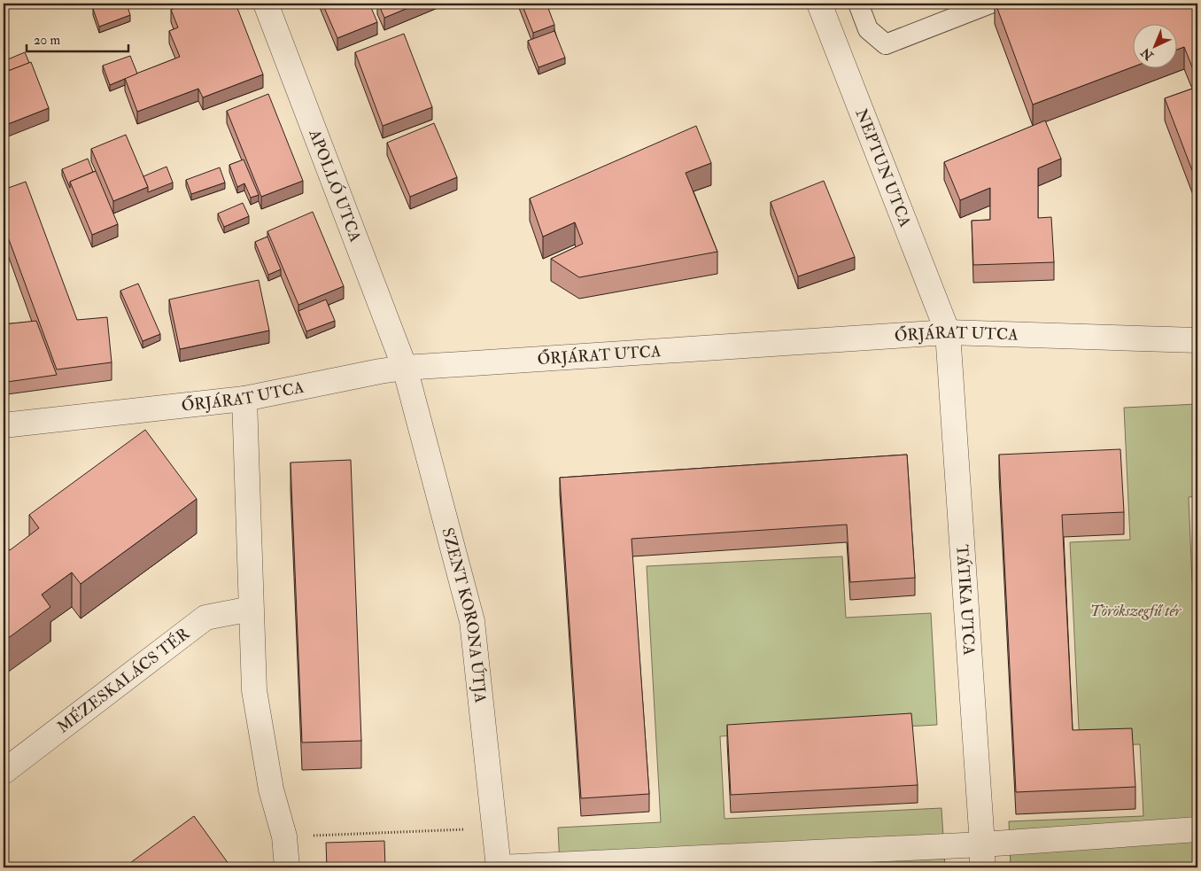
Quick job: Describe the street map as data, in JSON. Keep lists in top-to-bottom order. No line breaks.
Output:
{"streets":{"street":["NEPTUN UTCA","APOLLÓ UTCA","ŐRJÁRAT UTCA","TÁTIKA UTCA","SZENT KORONA ÚTJA","MÉZESKALÁCS TÉR"]},"crossings":[["NEPTUN UTCA","ŐRJÁRAT UTCA"],["NEPTUN UTCA","TÁTIKA UTCA"],["APOLLÓ UTCA","ŐRJÁRAT UTCA"],["APOLLÓ UTCA","SZENT KORONA ÚTJA"],["ŐRJÁRAT UTCA","TÁTIKA UTCA"],["ŐRJÁRAT UTCA","SZENT KORONA ÚTJA"]],"parks":["Törökszegfű tér"],"scale_bar":"20 m","north":"bottom left"}
